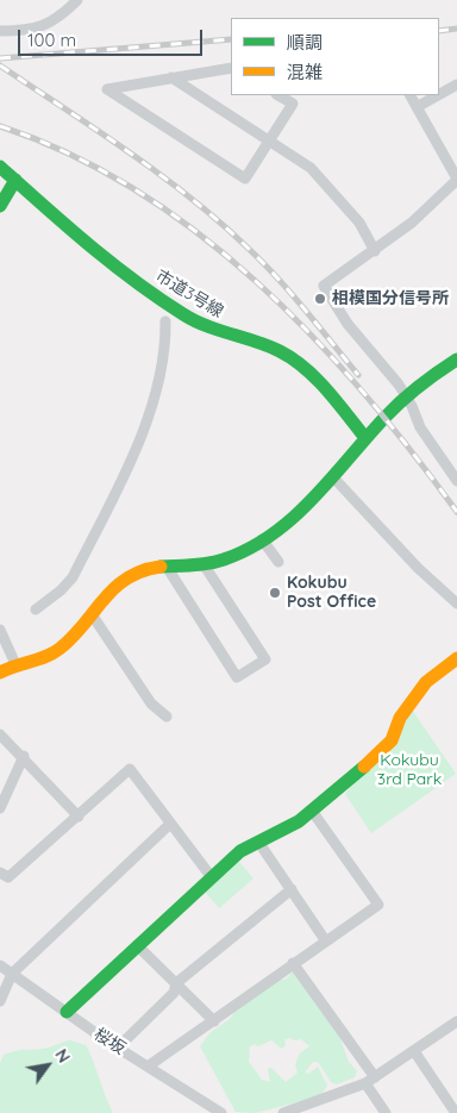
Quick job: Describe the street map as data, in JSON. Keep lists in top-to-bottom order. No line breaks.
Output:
{"streets":{"street":["市道3号線","桜坂"]},"parks":["Kokubu 3rd Park"],"places":["相模国分信号所","Kokubu Post Office"],"legend":["順調","混雑"],"scale_bar":"100 m","north":"top right"}
